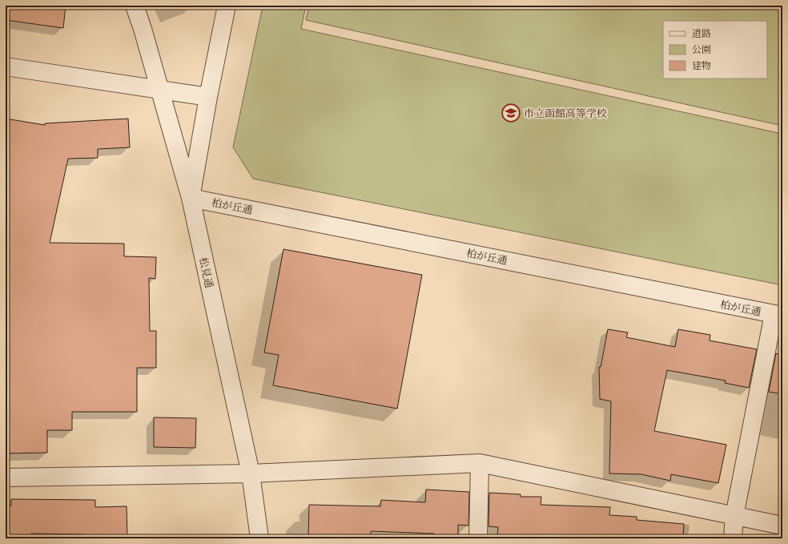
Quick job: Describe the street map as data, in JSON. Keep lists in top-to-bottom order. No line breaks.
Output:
{"streets":{"street":["柏が丘通","松見通"]},"crossings":[["柏が丘通","松見通"]],"places":{"school or university":["市立函館高等学校"]},"legend":["道路","公園","建物"]}
